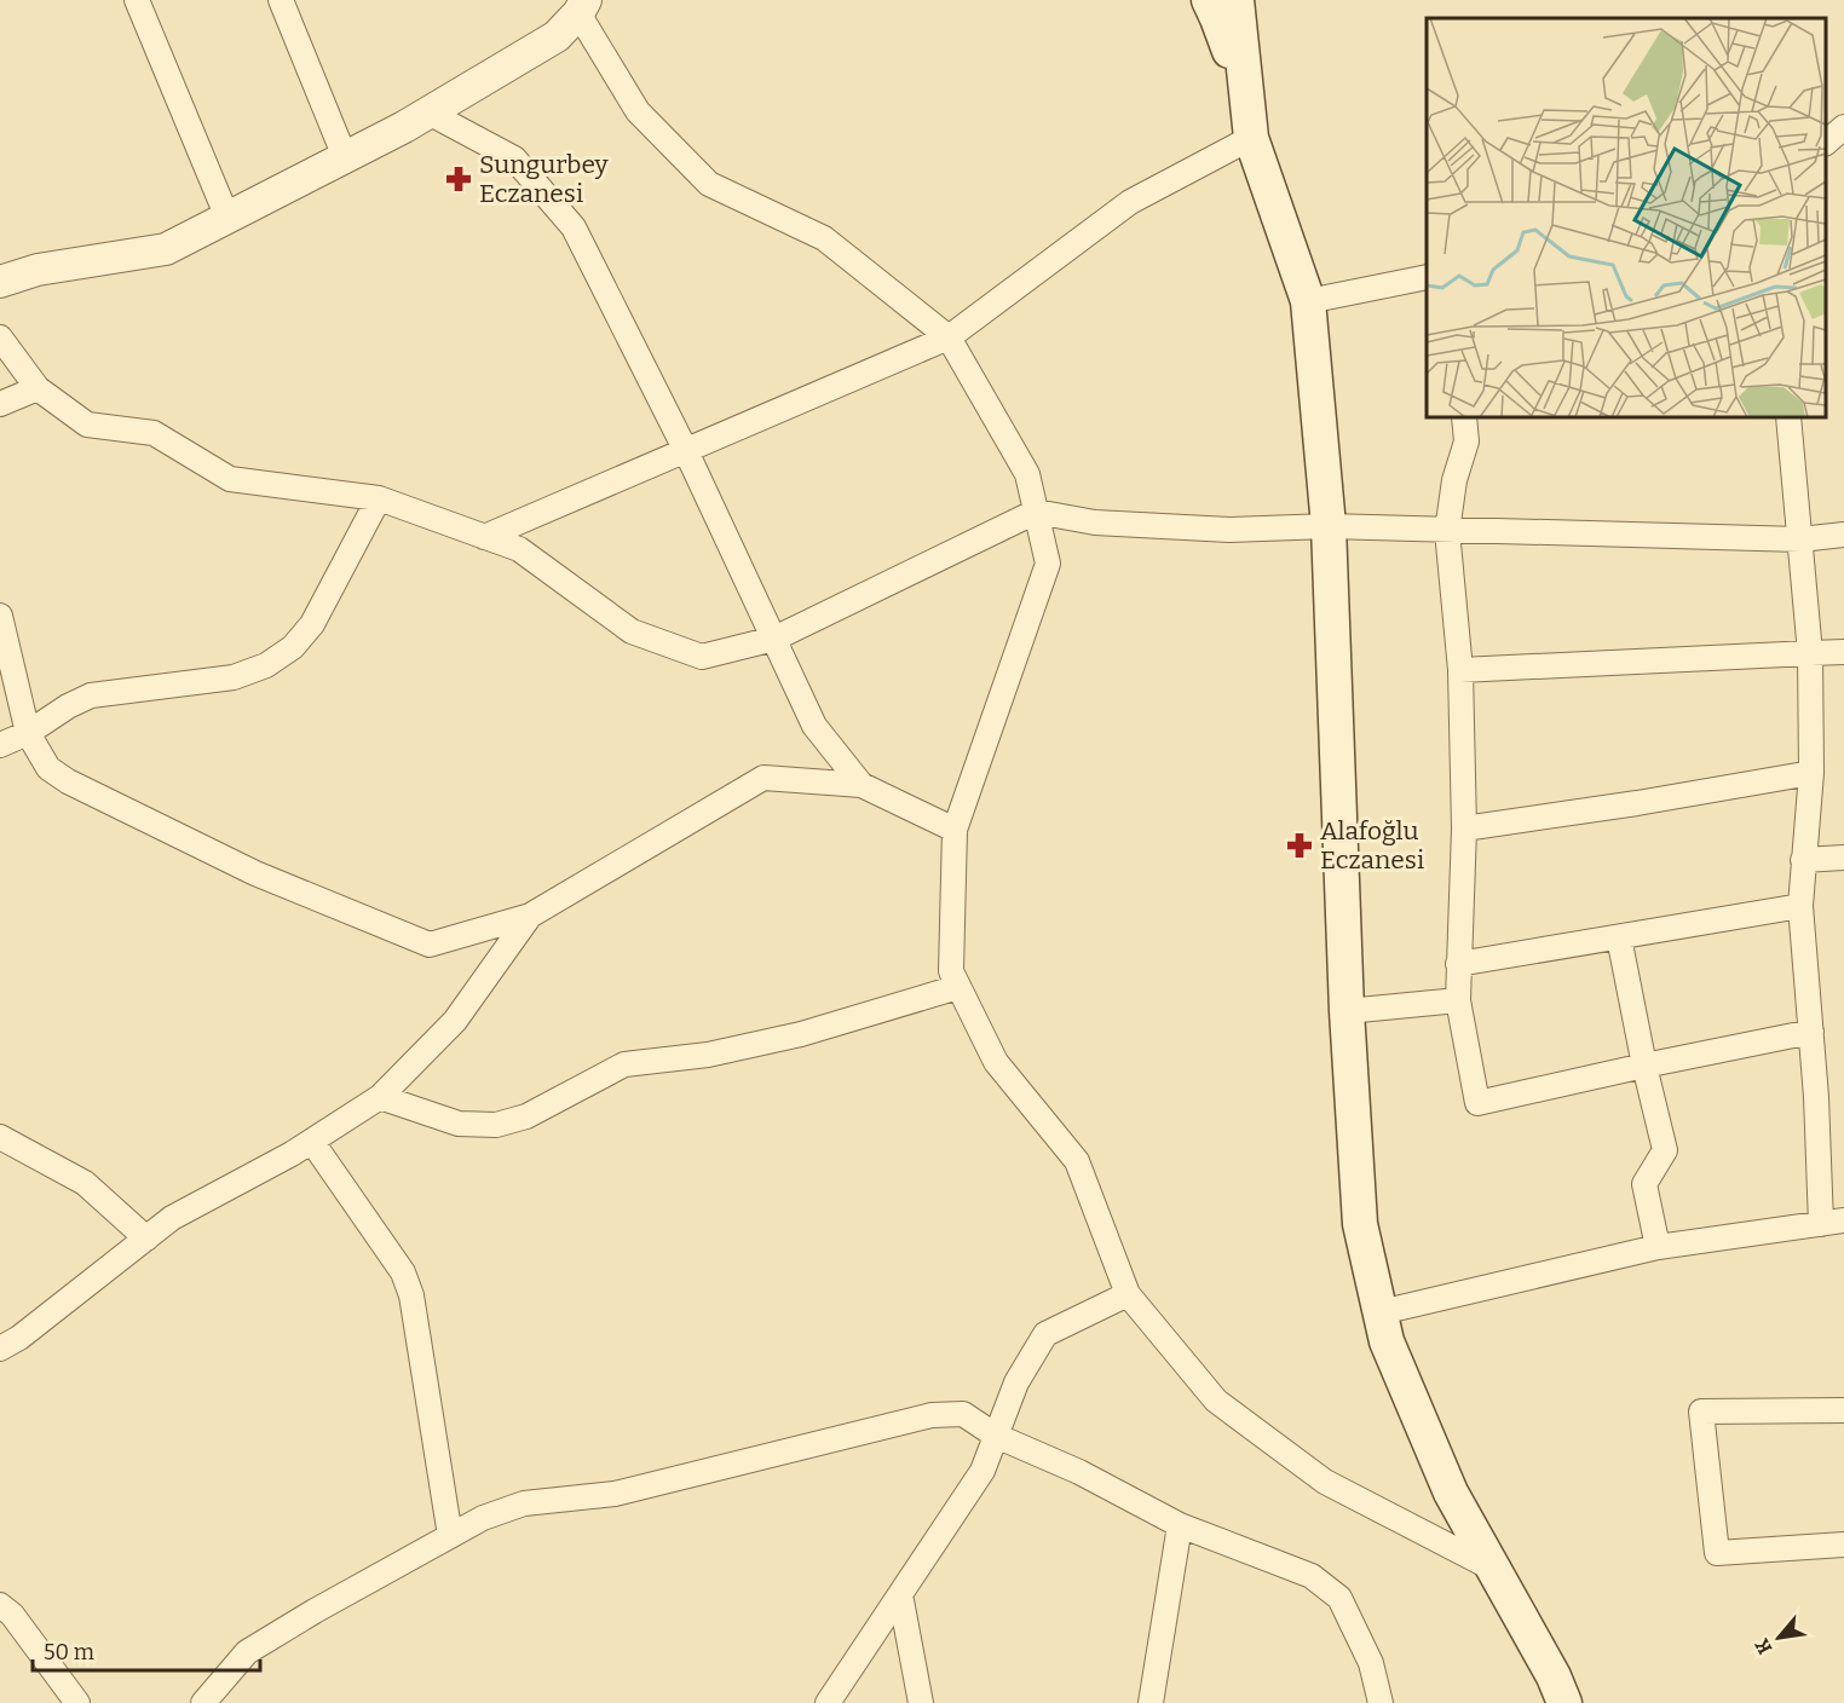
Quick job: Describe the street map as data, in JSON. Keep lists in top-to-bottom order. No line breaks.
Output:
{"places":{"pharmacy":["Sungurbey Eczanesi","Alafoğlu Eczanesi"]},"scale_bar":"50 m","north":"bottom left"}
